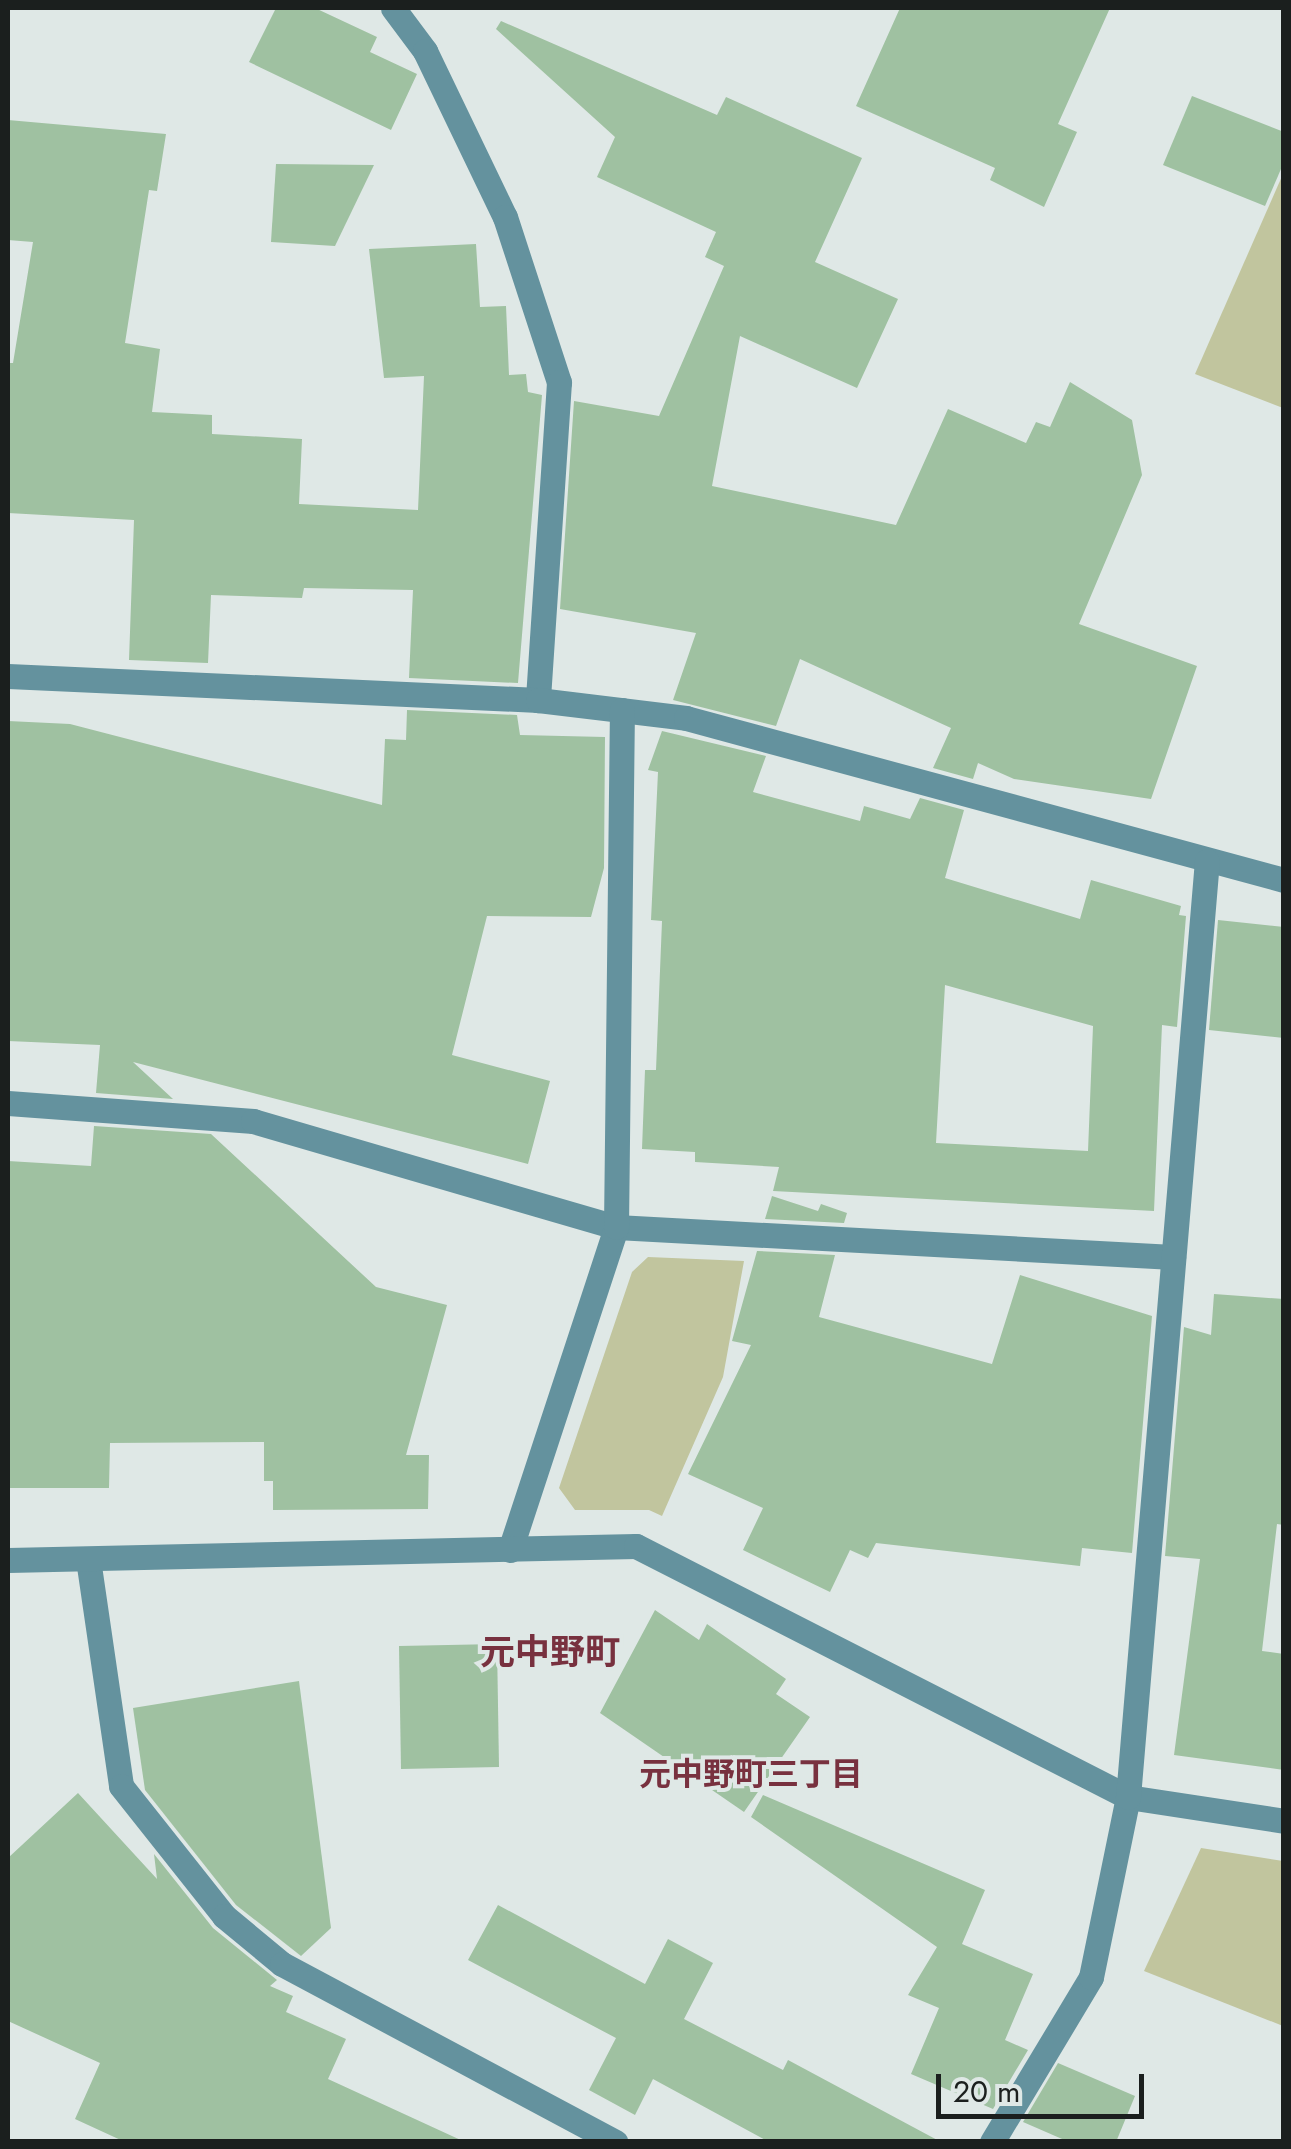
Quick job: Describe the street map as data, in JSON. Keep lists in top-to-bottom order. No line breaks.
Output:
{"districts":["元中野町","元中野町三丁目"],"scale_bar":"20 m"}
